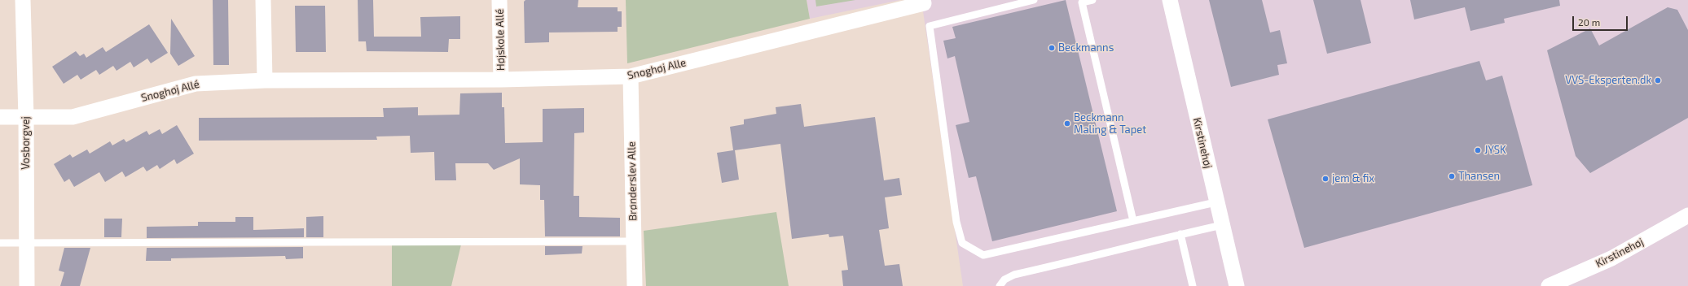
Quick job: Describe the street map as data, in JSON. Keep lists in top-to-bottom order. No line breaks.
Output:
{"streets":{"street":["Højskole Allé","Snoghøj Alle","Snoghøj Allé","Vosborgvej","Kirstinehøj","Brønderslev Alle"]},"crossings":[["Højskole Allé","Snoghøj Alle"],["Snoghøj Alle","Snoghøj Allé"],["Snoghøj Alle","Brønderslev Alle"],["Snoghøj Allé","Vosborgvej"]],"places":["Beckmanns","VVS-Eksperten.dk","Beckmann Maling & Tapet","JYSK","Thansen","jem & fix"],"scale_bar":"20 m"}
